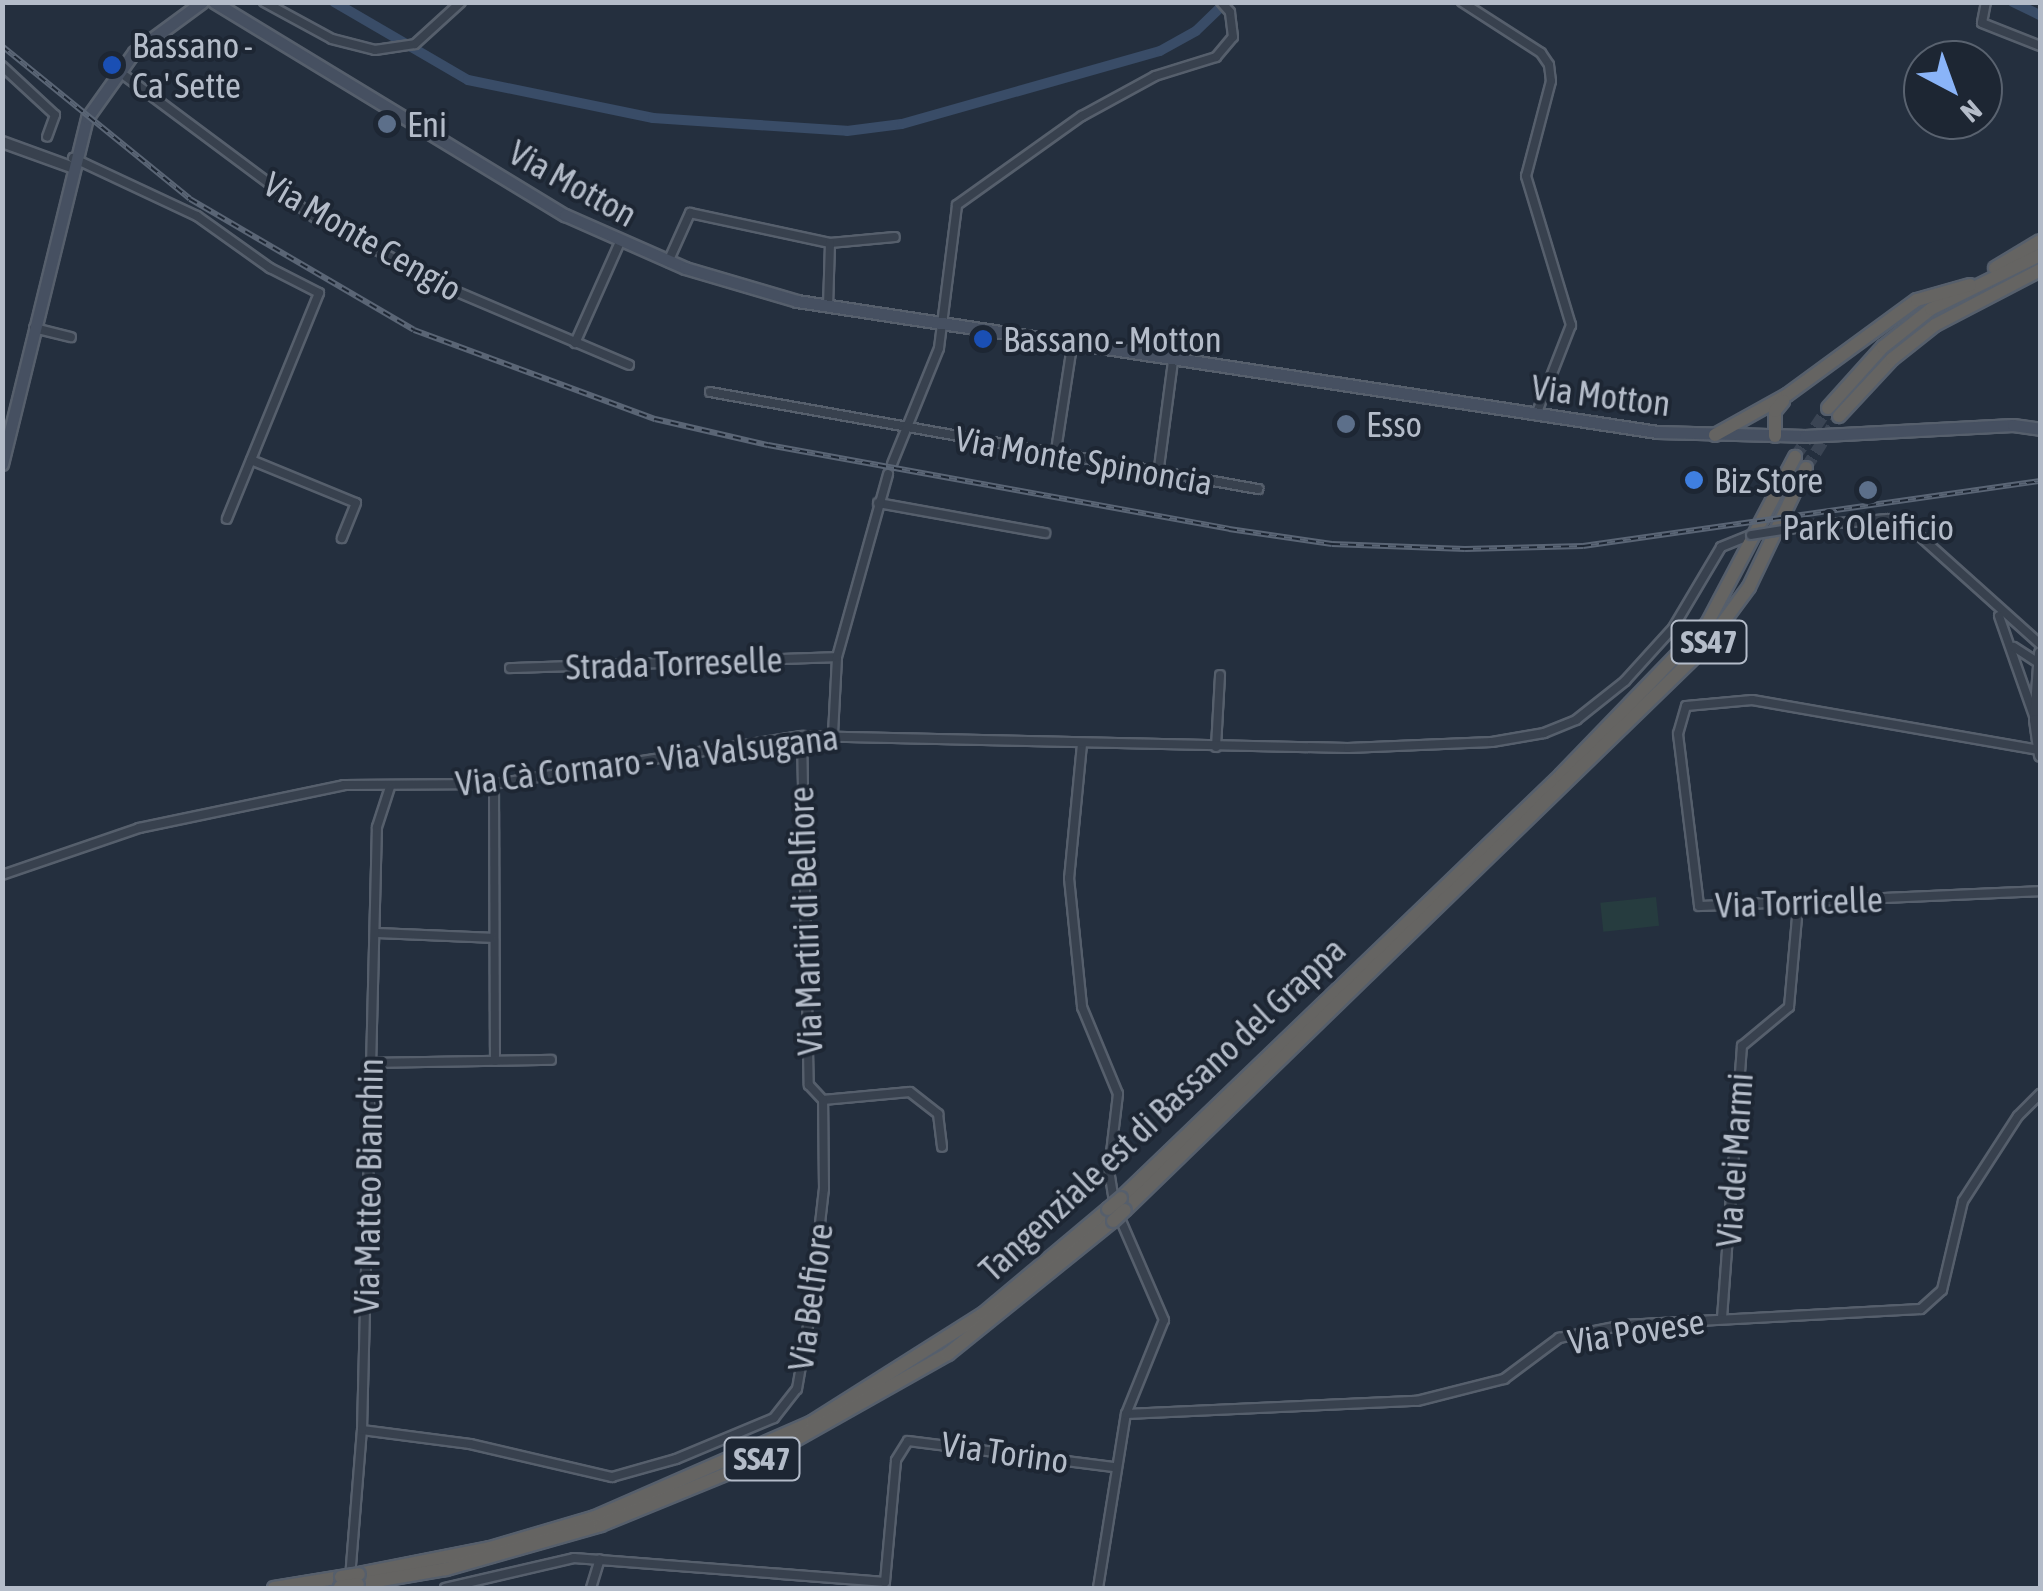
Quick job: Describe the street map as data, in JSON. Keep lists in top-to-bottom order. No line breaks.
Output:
{"streets":{"highway":["SS47","Tangenziale est di Bassano del Grappa"],"main road":["Via Motton"],"street":["Via Monte Cengio","Via Monte Spinoncia","Strada Torreselle","Via Cà Cornaro - Via Valsugana","Via Torricelle","Via Martiri di Belfiore","Via dei Marmi","Via Matteo Bianchin","Via Belfiore","Via Povese","Via Torino"]},"crossings":[["Via Cà Cornaro - Via Valsugana","Via Martiri di Belfiore"],["Via Cà Cornaro - Via Valsugana","Via Matteo Bianchin"],["Via Torricelle","Via dei Marmi"],["Via Martiri di Belfiore","Via Belfiore"],["Tangenziale est di Bassano del Grappa","Via Matteo Bianchin"],["Via dei Marmi","Via Povese"],["Via Matteo Bianchin","Via Belfiore"]],"places":["Bassano - Ca' Sette","Eni","Bassano - Motton","Esso","Biz Store","Park Oleificio"],"north":"bottom right"}
